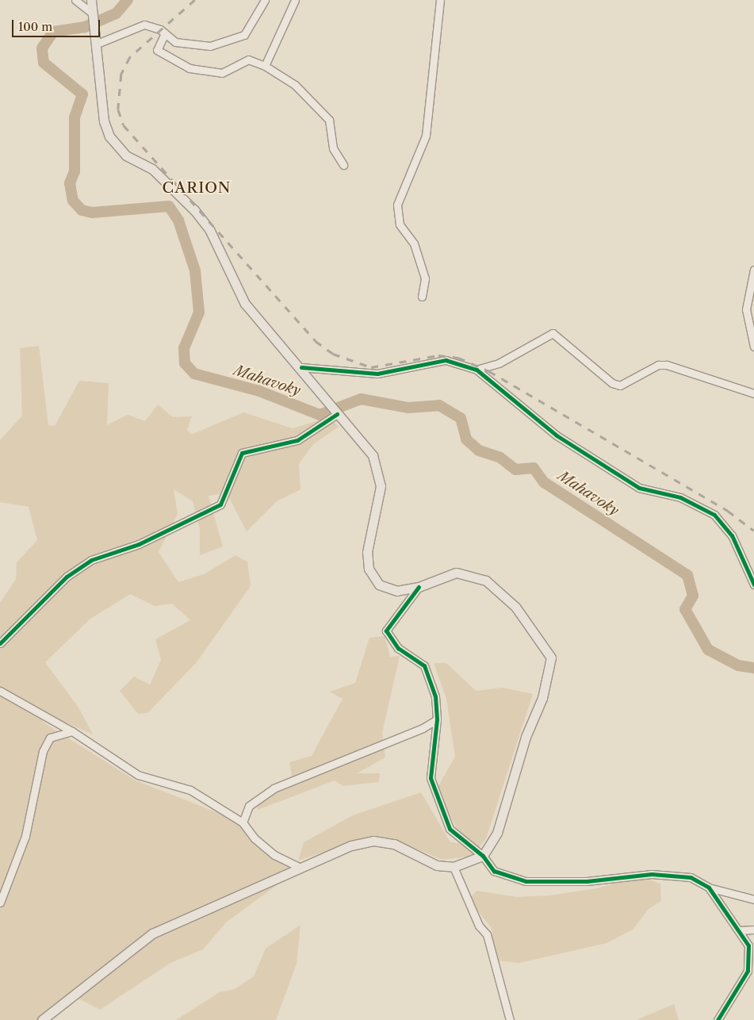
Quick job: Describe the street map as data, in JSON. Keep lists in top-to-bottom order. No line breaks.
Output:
{"districts":["CARION"],"water":["Mahavoky"],"scale_bar":"100 m"}
